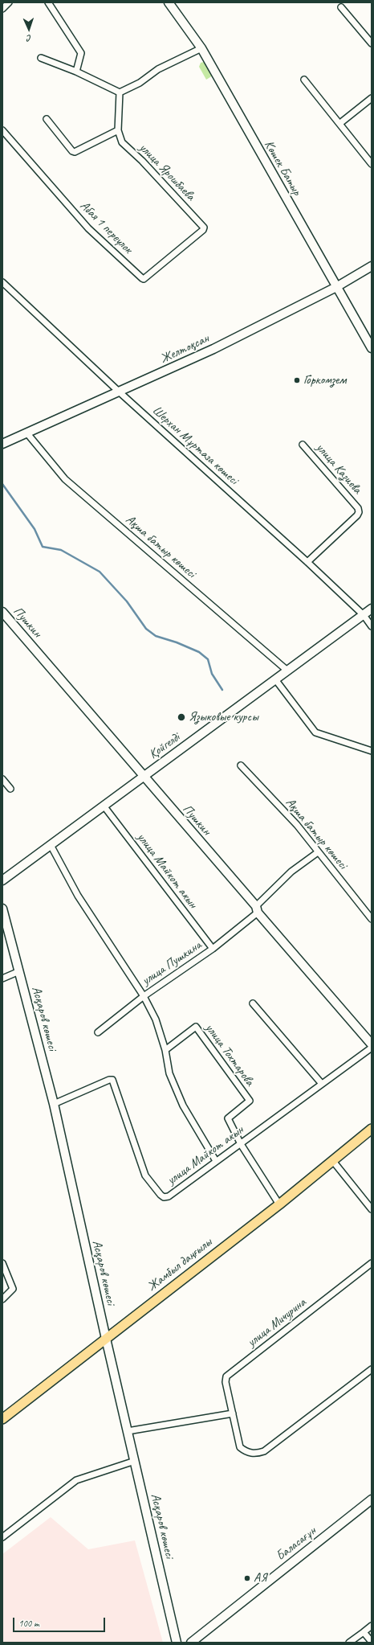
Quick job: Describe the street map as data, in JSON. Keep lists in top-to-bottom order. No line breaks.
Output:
{"streets":{"main road":["Жамбыл даңғылы"],"street":["Көшек Батыр","улица Ярошбаева","Абая 1 переулок","Желтоқсан","Шерхан Мұртаза көшесі","улица Казиева","Ақша батыр көшесі","Пушкин","Қойгелді","улица Майкот акын","улица Пушкина","Асқаров көшесі","улица Тохтарова","улица Мичурина","Баласағұн"]},"crossings":[["Көшек Батыр","Желтоқсан"],["улица Ярошбаева","Абая 1 переулок"],["Желтоқсан","Шерхан Мұртаза көшесі"],["Желтоқсан","Ақша батыр көшесі"],["Шерхан Мұртаза көшесі","улица Казиева"],["Шерхан Мұртаза көшесі","Қойгелді"],["Ақша батыр көшесі","Қойгелді"],["Ақша батыр көшесі","улица Пушкина"],["Пушкин","Қойгелді"],["Пушкин","улица Пушкина"],["Қойгелді","улица Майкот акын"],["улица Майкот акын","улица Пушкина"],["улица Майкот акын","Асқаров көшесі"],["улица Майкот акын","улица Тохтарова"],["Асқаров көшесі","Жамбыл даңғылы"],["улица Тохтарова","Жамбыл даңғылы"]],"places":["Горкомзем","Языковые курсы","АЯ"],"scale_bar":"100 m","north":"bottom"}
